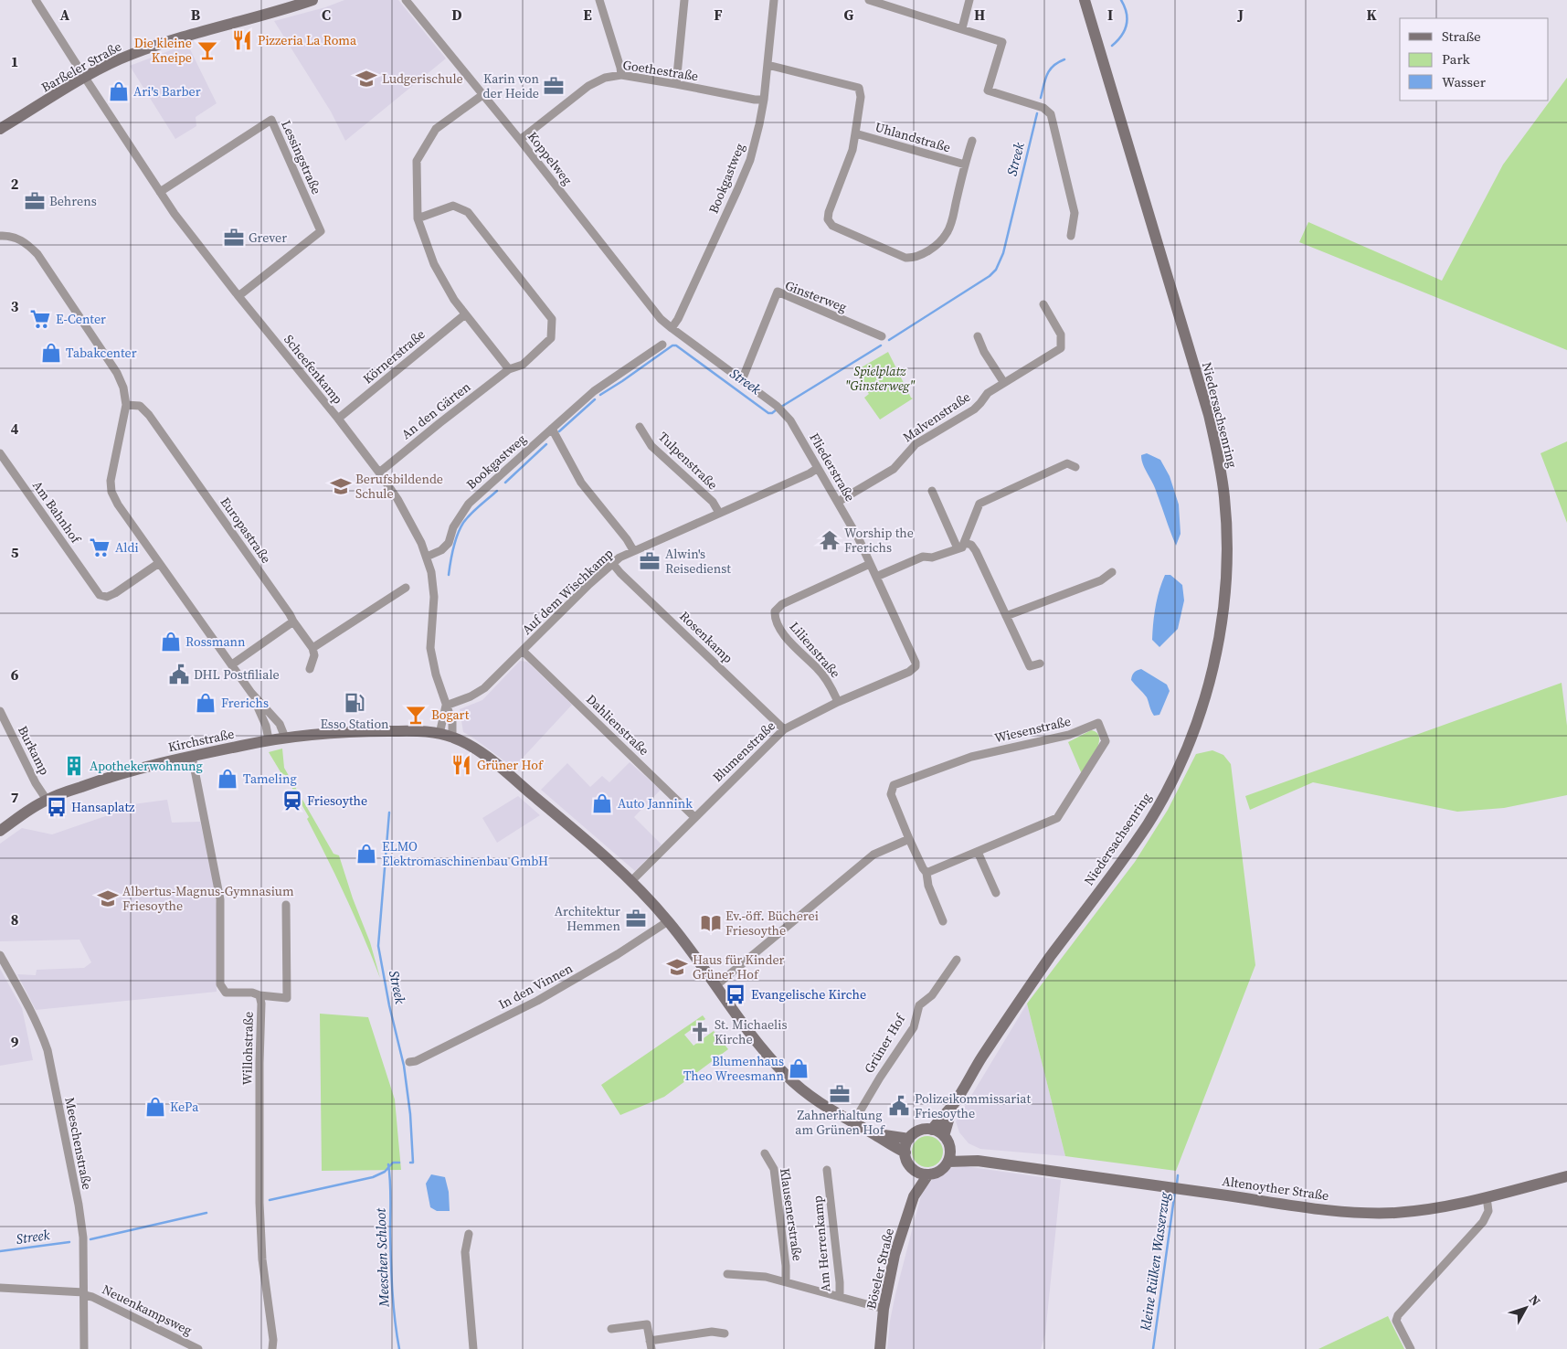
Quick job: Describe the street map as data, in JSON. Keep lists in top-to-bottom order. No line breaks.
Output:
{"streets":{"main road":["Barßeler Straße","Niedersachsenring","Kirchstraße","Altenoyther Straße","Böseler Straße"],"street":["Goethestraße","Uhlandstraße","Lessingstraße","Koppelweg","Bookgastweg","Ginsterweg","Körnerstraße","Scheefenkamp","An den Gärten","Malvenstraße","Tulpenstraße","Fliederstraße","Am Bahnhof","Europastraße","Auf dem Wischkamp","Rosenkamp","Lilienstraße","Dahlienstraße","Wiesenstraße","Burkamp","Blumenstraße","In den Vinnen","Grüner Hof","Willohstraße","Meeschenstraße","Klausenerstraße","Am Herrenkamp","Neuenkampsweg"]},"crossings":[["Barßeler Straße","Scheefenkamp"],["Goethestraße","Koppelweg"],["Goethestraße","Bookgastweg"],["Uhlandstraße","Bookgastweg"],["Lessingstraße","Scheefenkamp"],["Koppelweg","Bookgastweg"],["Koppelweg","Fliederstraße"],["Bookgastweg","Scheefenkamp"],["Bookgastweg","Fliederstraße"],["Ginsterweg","Fliederstraße"],["Körnerstraße","Scheefenkamp"],["Scheefenkamp","An den Gärten"],["Scheefenkamp","Auf dem Wischkamp"],["Niedersachsenring","Altenoyther Straße"],["Niedersachsenring","Böseler Straße"],["Malvenstraße","Fliederstraße"],["Tulpenstraße","Auf dem Wischkamp"],["Fliederstraße","Auf dem Wischkamp"],["Fliederstraße","Lilienstraße"],["Fliederstraße","Blumenstraße"],["Auf dem Wischkamp","Rosenkamp"],["Auf dem Wischkamp","Dahlienstraße"],["Rosenkamp","Blumenstraße"],["Lilienstraße","Blumenstraße"],["Dahlienstraße","Blumenstraße"],["Kirchstraße","Burkamp"],["Kirchstraße","Willohstraße"],["Meeschenstraße","Neuenkampsweg"],["Altenoyther Straße","Böseler Straße"],["Am Herrenkamp","Böseler Straße"]],"water":["Streek","Meeschen Schloot","kleine Rülken Wasserzug"],"parks":["Spielplatz \"Ginsterweg\""],"places":{"restaurant":["Pizzeria La Roma","Grüner Hof"],"bar":["Die kleine Kneipe","Bogart"],"school or university":["Ludgerischule","Berufsbildende Schule","Albertus-Magnus-Gymnasium Friesoythe","Haus für Kinder Grüner Hof"],"office":["Karin von der Heide","Behrens","Grever","Alwin's Reisedienst","Architektur Hemmen","Zahnerhaltung am Grünen Hof"],"shop":["Ari's Barber","Tabakcenter","Rossmann","Frerichs","Tameling","Auto Jannink","ELMO Elektromaschinenbau GmbH","Blumenhaus Theo Wreesmann","KePa"],"supermarket":["E-Center","Aldi"],"temple":["Worship the Frerichs"],"public building":["DHL Postfiliale","Polizeikommissariat Friesoythe"],"fuel station":["Esso Station"],"building":["Apothekerwohnung"],"station":["Friesoythe"],"bus stop":["Hansaplatz","Evangelische Kirche"],"library":["Ev.-öff. Bücherei Friesoythe"],"church":["St. Michaelis Kirche"]},"legend":["Straße","Park","Wasser"],"north":"top right","grid":{"columns":["A","B","C","D","E","F","G","H","I","J","K"],"rows":["1","2","3","4","5","6","7","8","9"]}}
